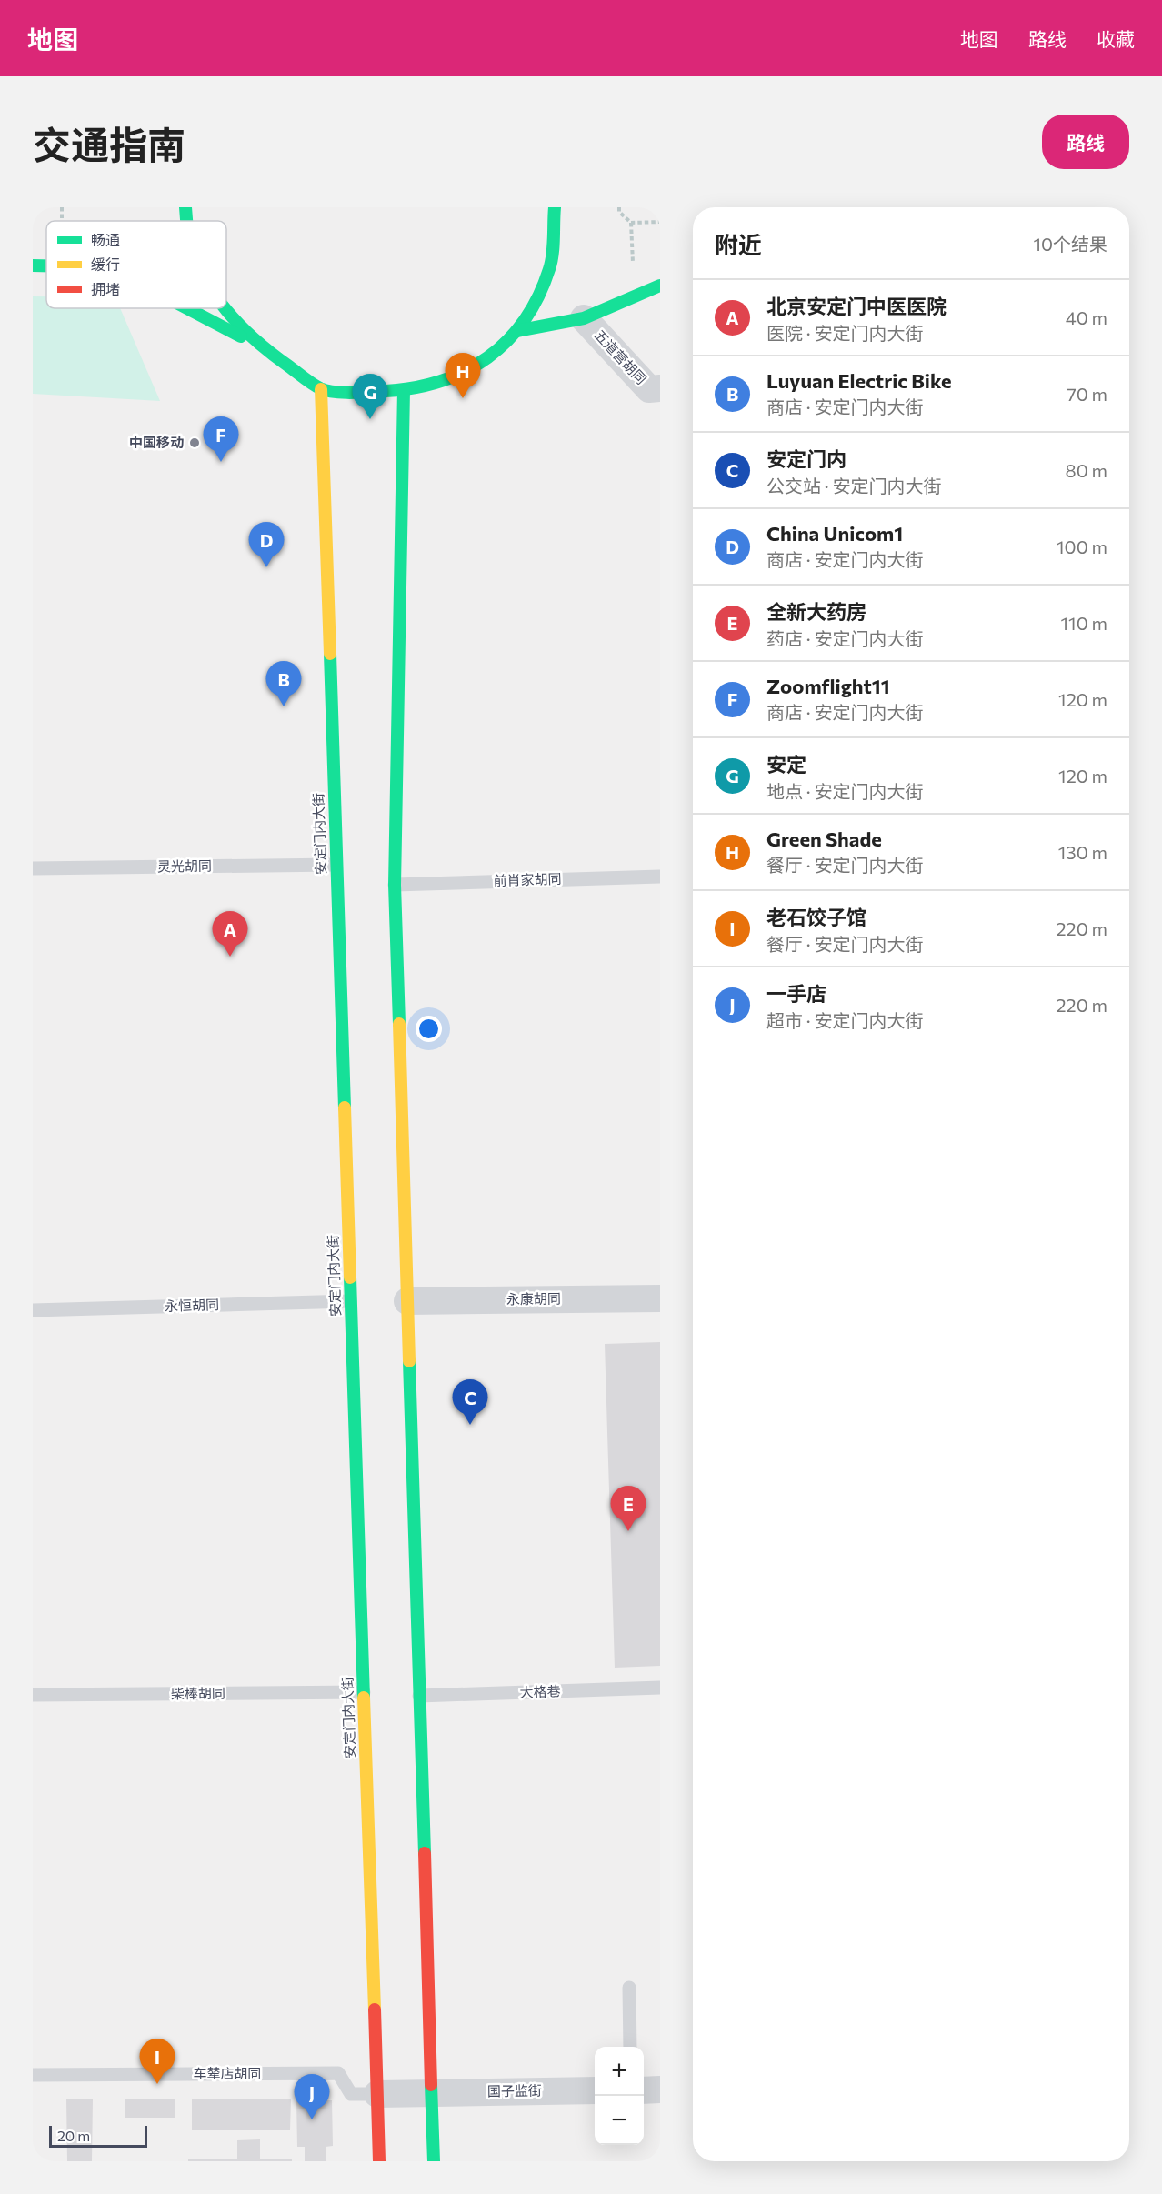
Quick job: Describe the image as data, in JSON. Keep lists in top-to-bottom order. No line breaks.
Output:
{"streets":{"main road":["安定门内大街"],"street":["五道营胡同","永康胡同","国子监街"],"lane":["灵光胡同","前肖家胡同","永恒胡同","大格巷","柴棒胡同","车辇店胡同"]},"crossings":[["安定门内大街","灵光胡同"],["安定门内大街","永恒胡同"],["安定门内大街","柴棒胡同"],["安定门内大街","车辇店胡同"],["安定门内大街","国子监街"],["车辇店胡同","国子监街"]],"places":["中国移动"],"legend":["畅通","缓行","拥堵"],"scale_bar":"20 m","page":{"header":"地图","nav":["地图","路线","收藏"],"title":"交通指南","buttons":"路线","heading":["附近","10个结果"],"list":[{"mark":"A","name":"北京安定门中医医院","note":"医院 · 安定门内大街","value":"40 m"},{"mark":"B","name":"Luyuan Electric Bike","note":"商店 · 安定门内大街","value":"70 m"},{"mark":"C","name":"安定门内","note":"公交站 · 安定门内大街","value":"80 m"},{"mark":"D","name":"China Unicom1","note":"商店 · 安定门内大街","value":"100 m"},{"mark":"E","name":"全新大药房","note":"药店 · 安定门内大街","value":"110 m"},{"mark":"F","name":"Zoomflight11","note":"商店 · 安定门内大街","value":"120 m"},{"mark":"G","name":"安定","note":"地点 · 安定门内大街","value":"120 m"},{"mark":"H","name":"Green Shade","note":"餐厅 · 安定门内大街","value":"130 m"},{"mark":"I","name":"老石饺子馆","note":"餐厅 · 安定门内大街","value":"220 m"},{"mark":"J","name":"一手店","note":"超市 · 安定门内大街","value":"220 m"}],"pins":["H","G","F","D","B","A","C","E","I","J"],"map_buttons":["+","−"],"scale":"20 m"}}
